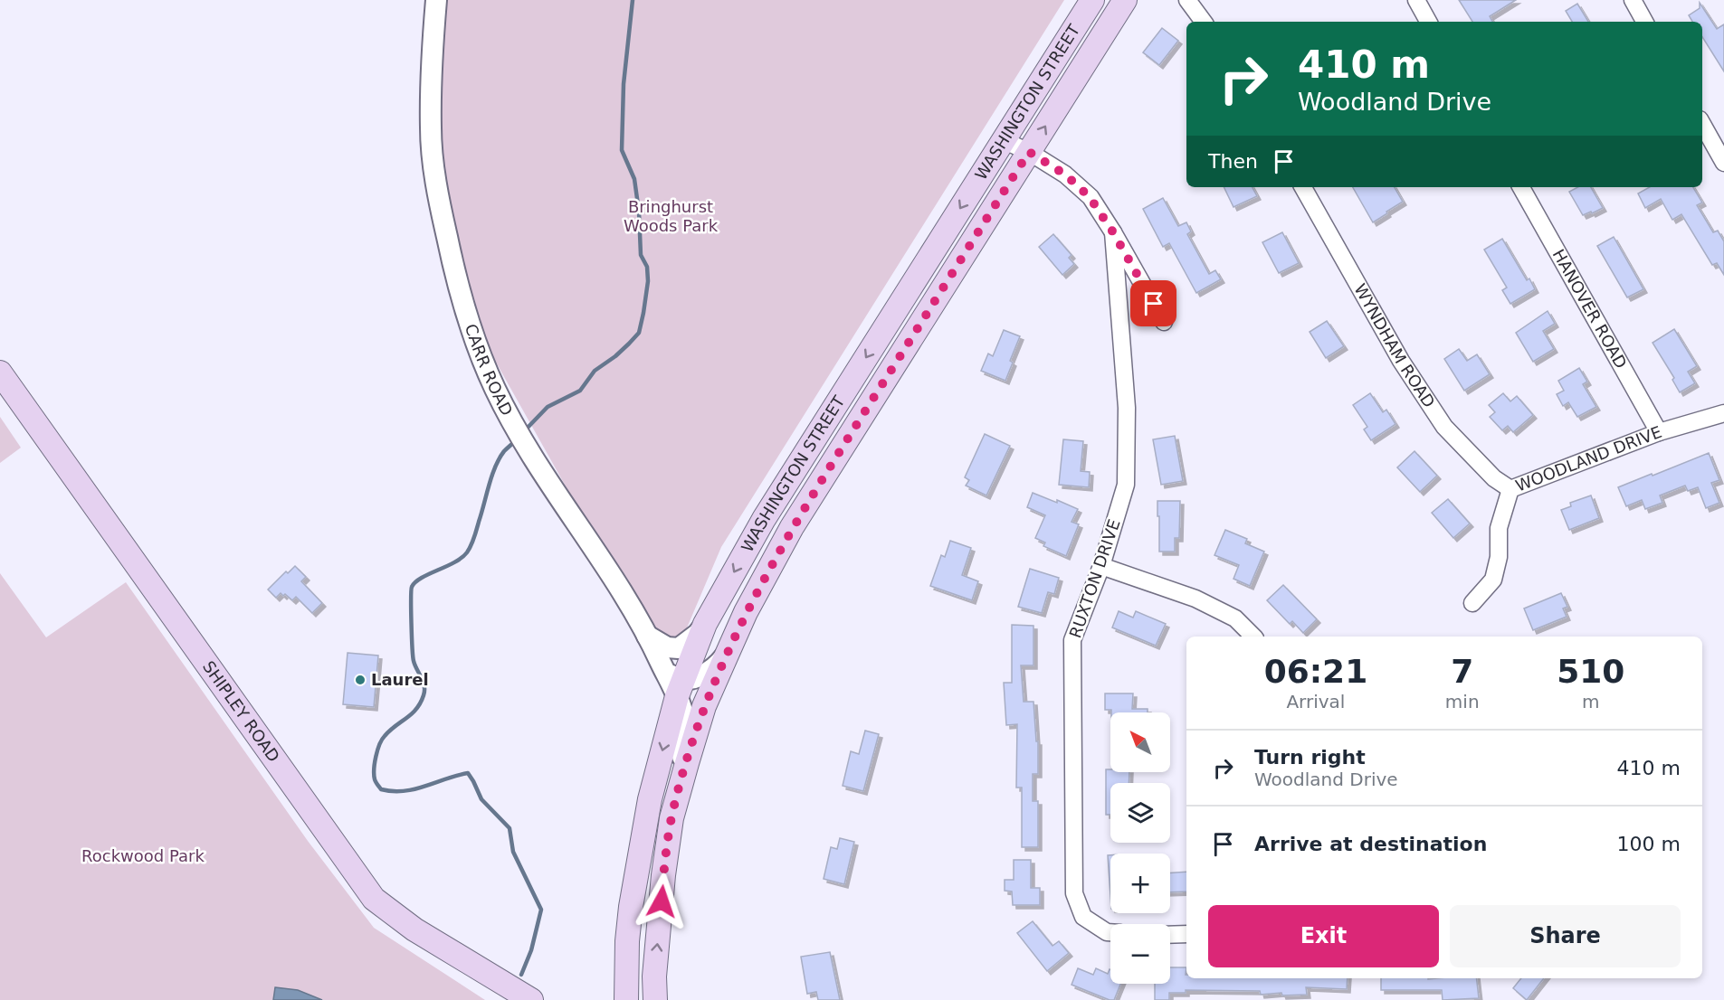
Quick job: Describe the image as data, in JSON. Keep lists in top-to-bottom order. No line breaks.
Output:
{"streets":{"main road":["WASHINGTON STREET","SHIPLEY ROAD"],"street":["HANOVER ROAD","WYNDHAM ROAD","CARR ROAD","WOODLAND DRIVE","RUXTON DRIVE"]},"crossings":[["WASHINGTON STREET","CARR ROAD"],["HANOVER ROAD","WOODLAND DRIVE"],["WYNDHAM ROAD","WOODLAND DRIVE"]],"parks":["Bringhurst Woods Park","Rockwood Park"],"places":["Laurel"],"north":"top left","page":{"turn":["410 m","Woodland Drive"],"then":"Then","eta":["06:21","Arrival","7","min","510","m"],"map_buttons":["+","−"],"list":[{"name":"Turn right","note":"Woodland Drive","value":"410 m"},{"name":"Arrive at destination","value":"100 m"}],"buttons":["Exit","Share"]}}
